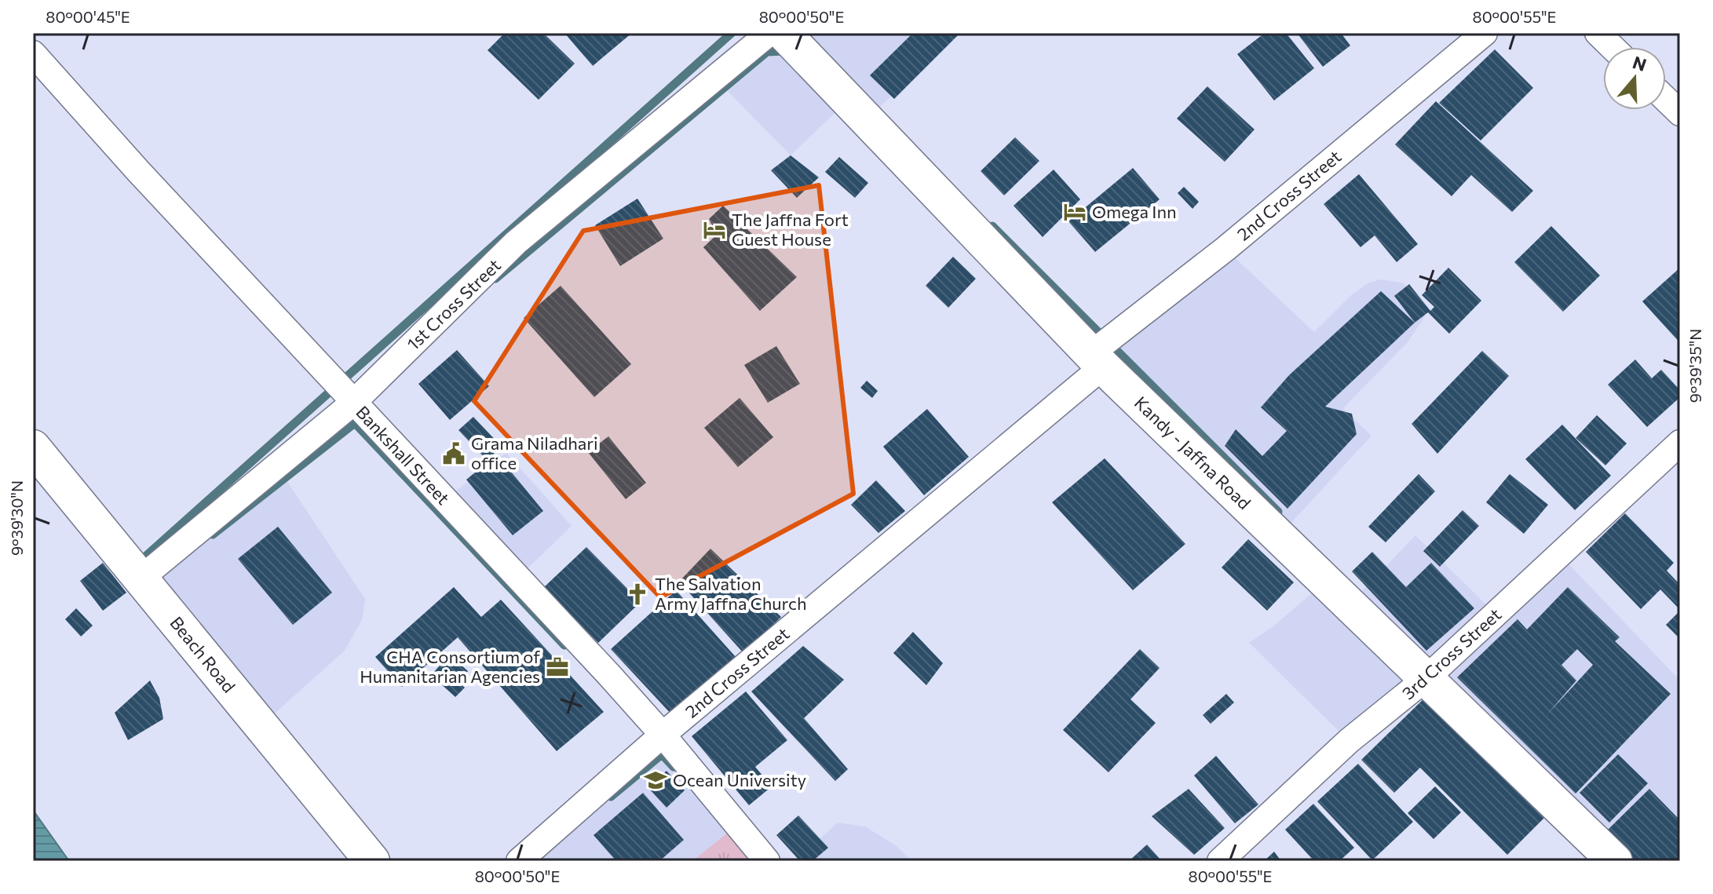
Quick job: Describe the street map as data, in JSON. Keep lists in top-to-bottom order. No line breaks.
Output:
{"streets":{"main road":["Kandy - Jaffna Road","Beach Road"],"street":["2nd Cross Street","1st Cross Street","Bankshall Street","3rd Cross Street"]},"crossings":[["2nd Cross Street","Kandy - Jaffna Road"],["2nd Cross Street","Bankshall Street"],["1st Cross Street","Bankshall Street"],["1st Cross Street","Beach Road"],["Kandy - Jaffna Road","3rd Cross Street"]],"places":{"hotel":["Omega Inn","The Jaffna Fort Guest House"],"public building":["Grama Niladhari office"],"church":["The Salvation Army Jaffna Church"],"office":["CHA Consortium of Humanitarian Agencies"],"school or university":["Ocean University"]},"north":"top","coordinates":["80°00'45\"E","80°00'50\"E","80°00'55\"E","9°39'35\"N","9°39'30\"N"]}
